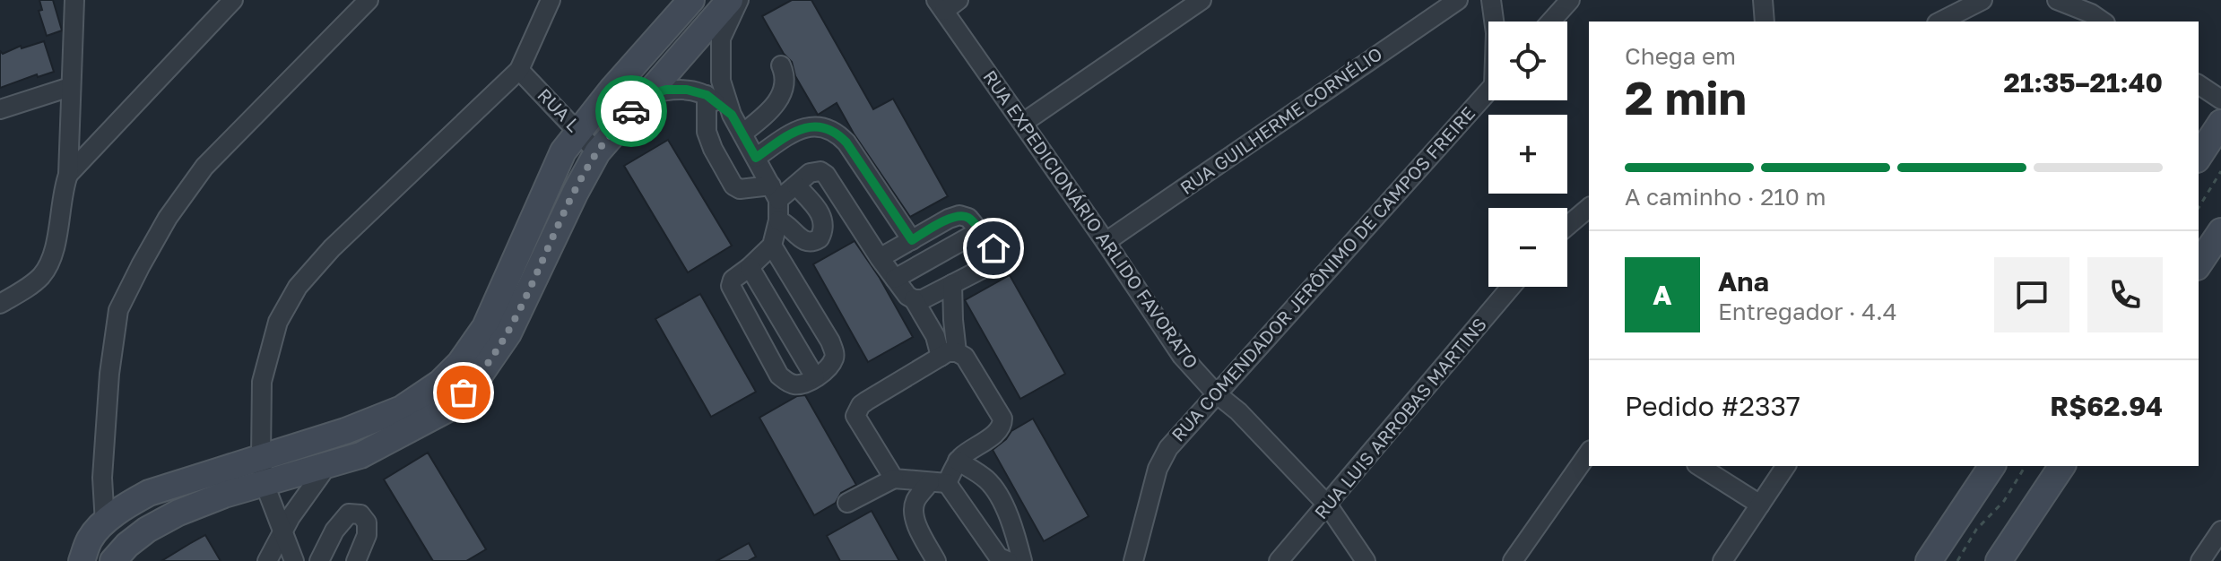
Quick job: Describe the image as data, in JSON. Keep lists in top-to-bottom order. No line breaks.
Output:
{"streets":{"street":["RUA L","RUA GUILHERME CORNÉLIO","RUA EXPEDICIONÁRIO ARLIDO FAVORATO","RUA COMENDADOR JERÔNIMO DE CAMPOS FREIRE","RUA LUIS ARROBAS MARTINS"]},"crossings":[["RUA GUILHERME CORNÉLIO","RUA EXPEDICIONÁRIO ARLIDO FAVORATO"],["RUA EXPEDICIONÁRIO ARLIDO FAVORATO","RUA COMENDADOR JERÔNIMO DE CAMPOS FREIRE"],["RUA EXPEDICIONÁRIO ARLIDO FAVORATO","RUA LUIS ARROBAS MARTINS"]],"page":{"map_buttons":["+","−"],"heading":["2 min","Chega em","21:35–21:40"],"panel":["Ana","Entregador · 4.4","Pedido #2337","R$62.94"],"bar":"A caminho · 210 m","round":"A"}}
